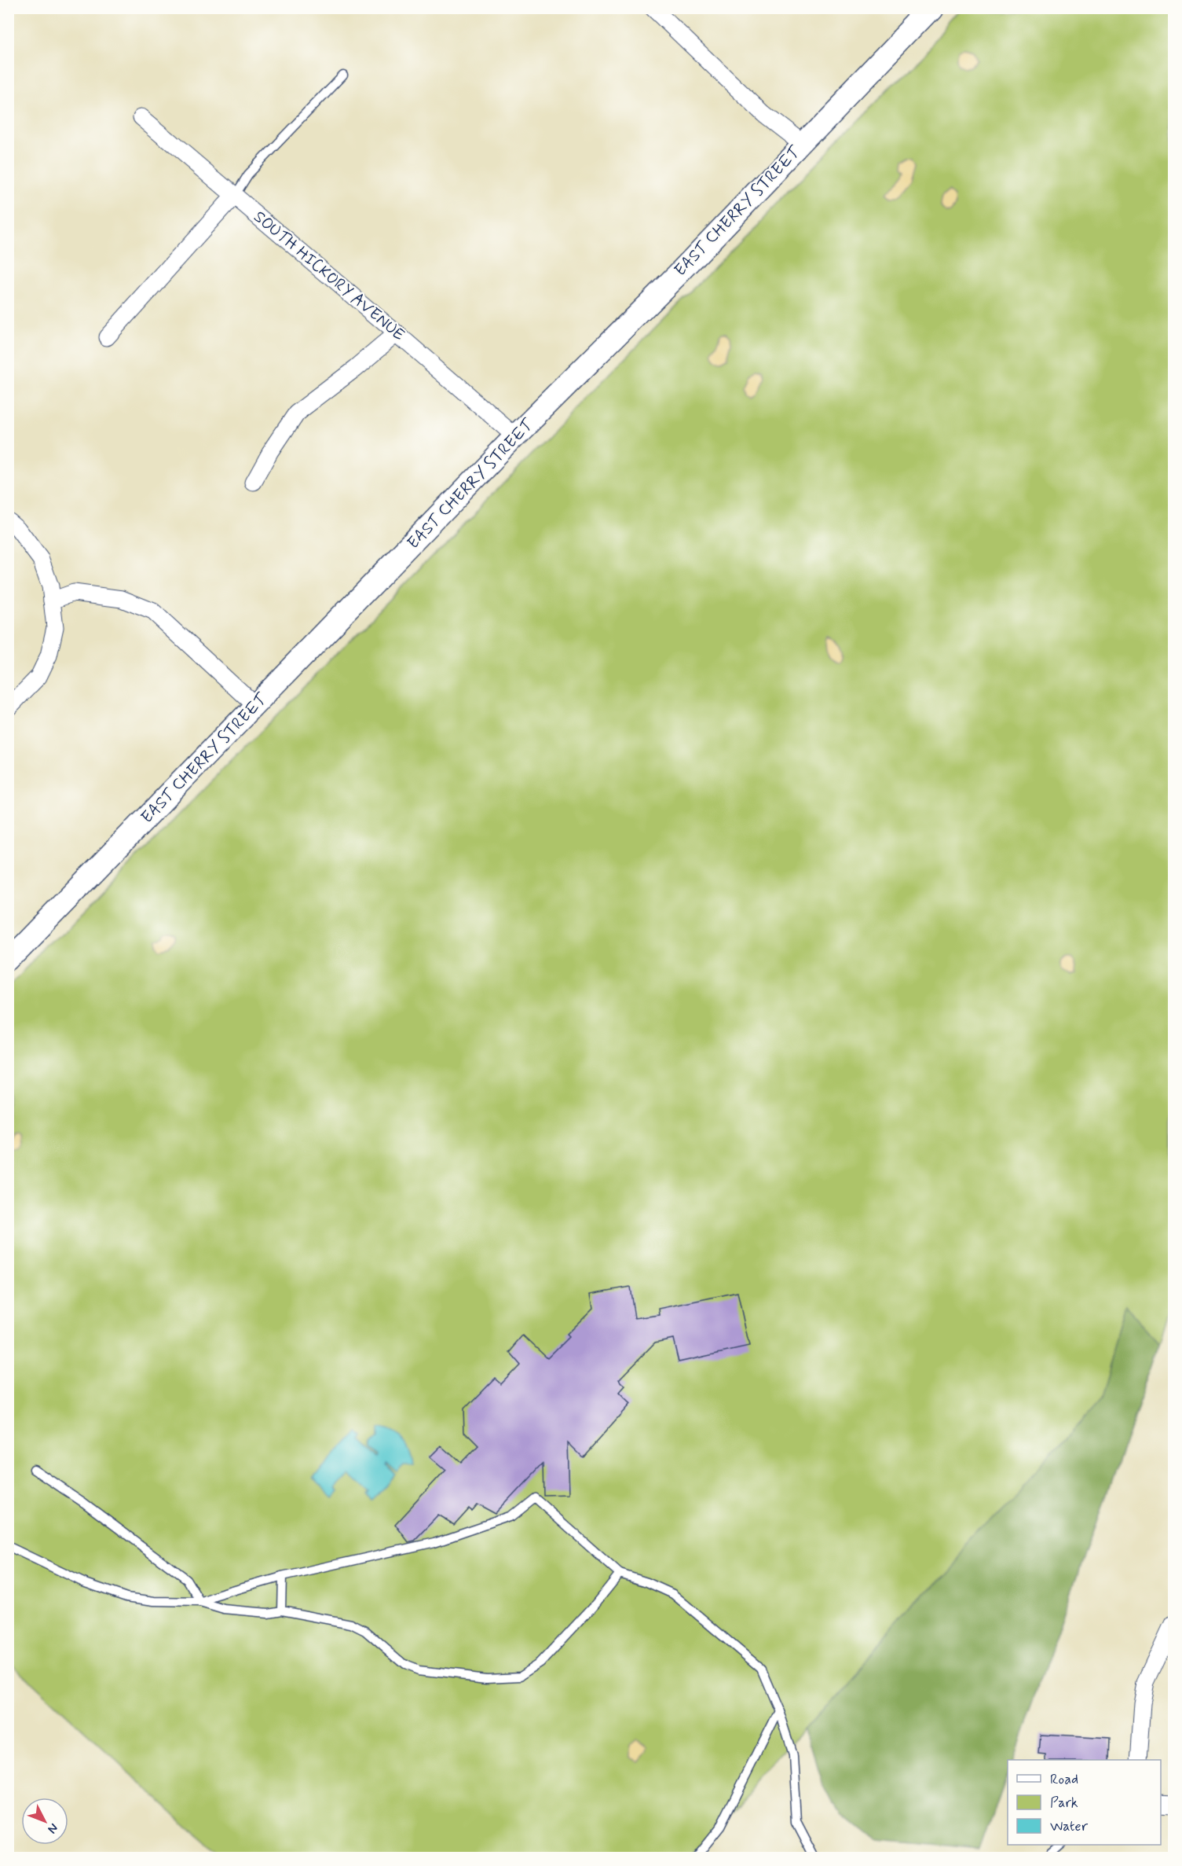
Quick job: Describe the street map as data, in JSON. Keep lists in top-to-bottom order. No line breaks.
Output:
{"streets":{"street":["EAST CHERRY STREET","SOUTH HICKORY AVENUE"]},"crossings":[["EAST CHERRY STREET","SOUTH HICKORY AVENUE"]],"legend":["Road","Park","Water"],"north":"bottom right"}
